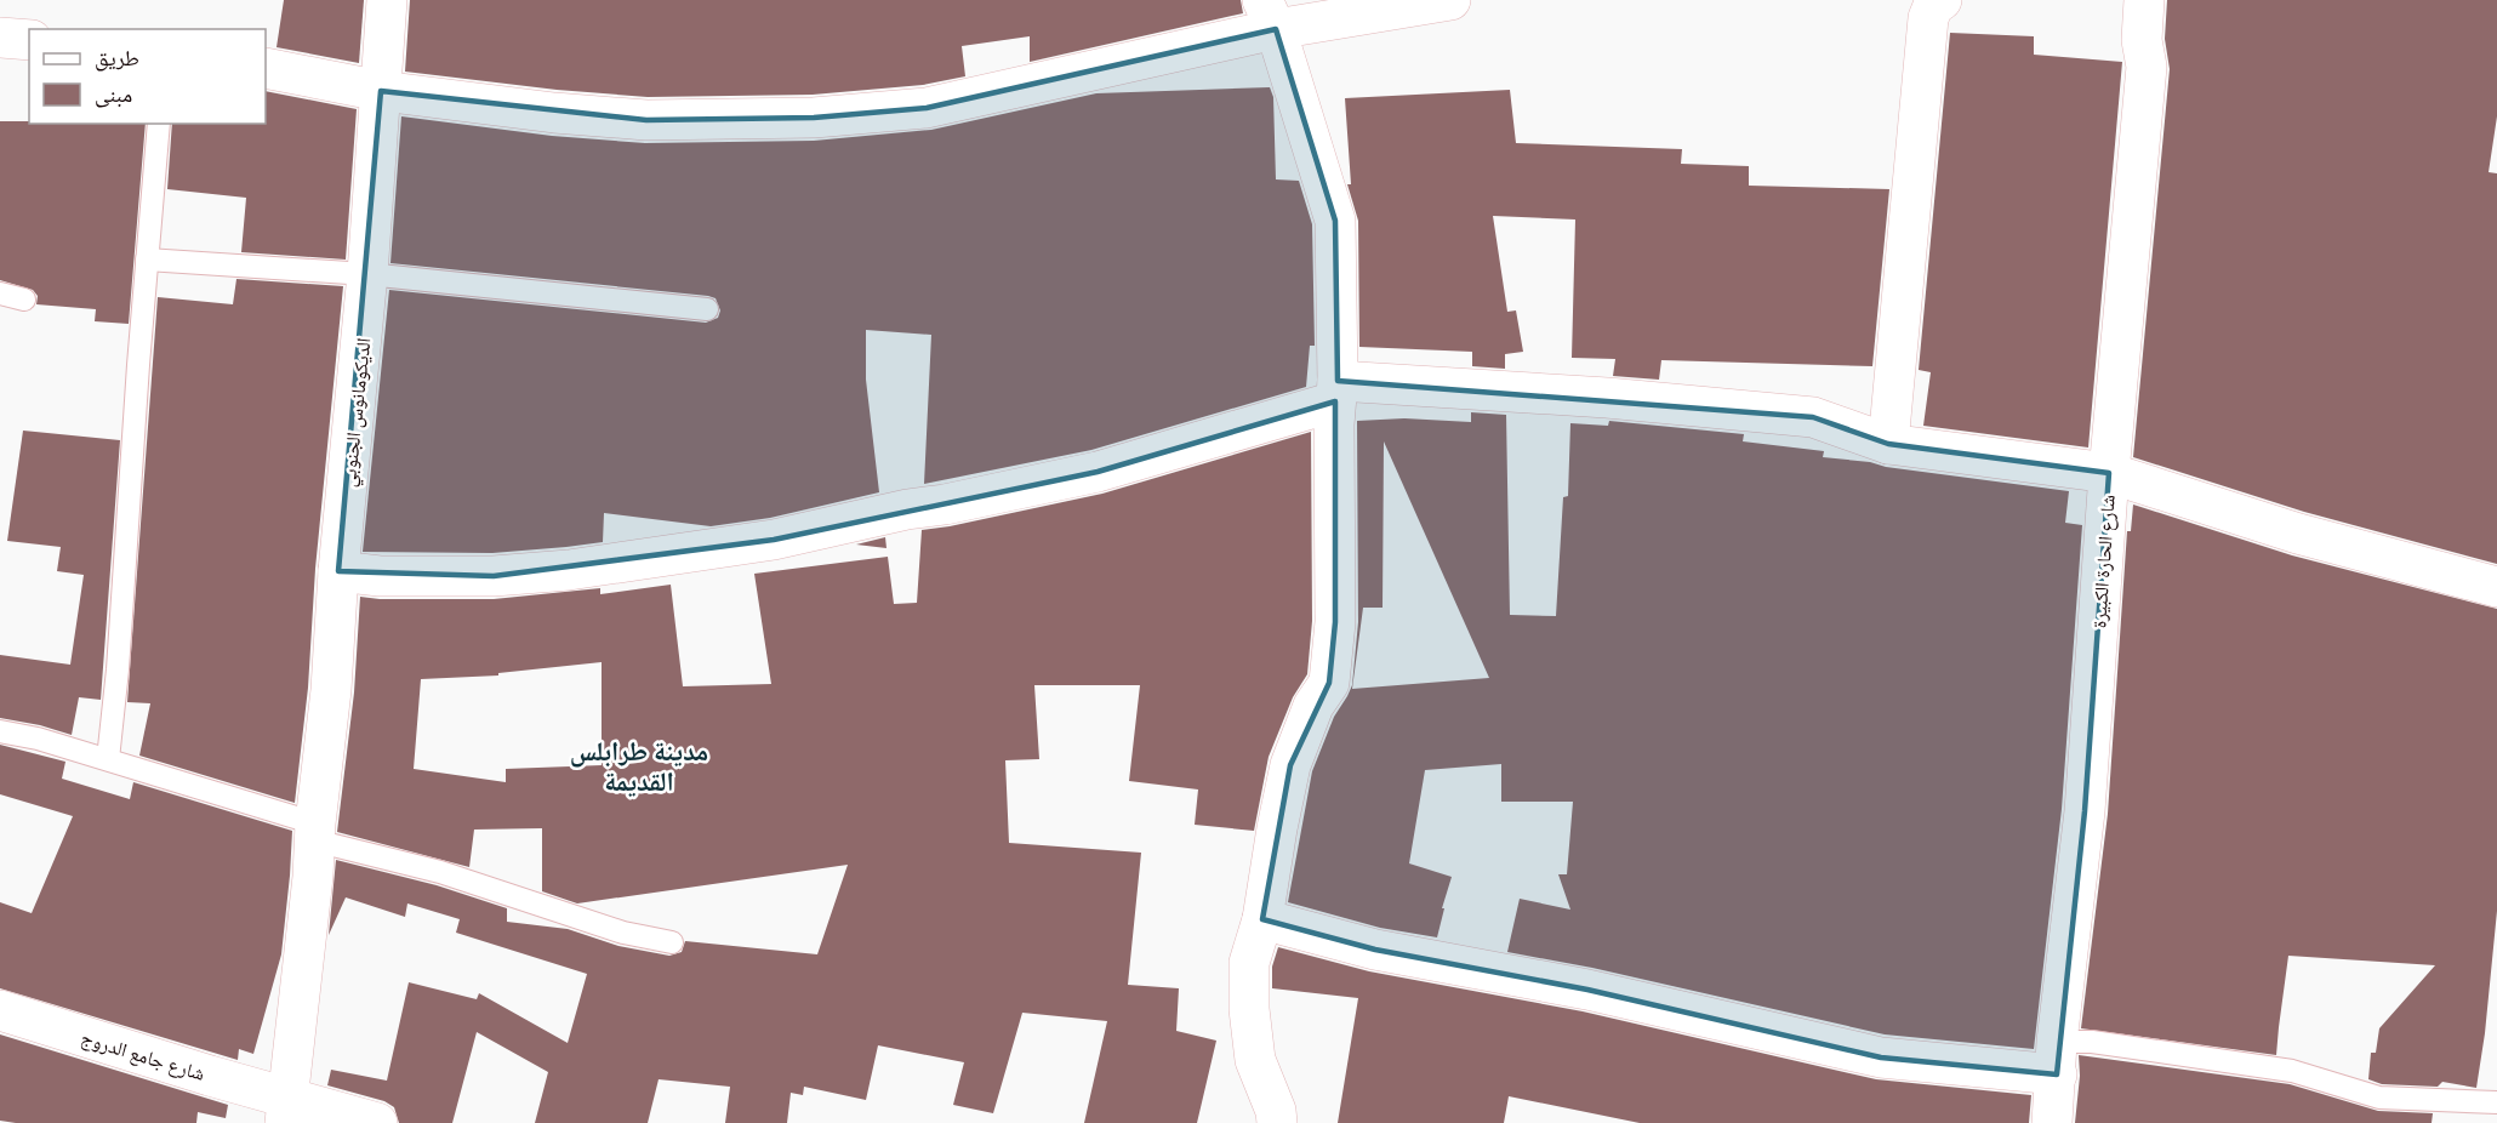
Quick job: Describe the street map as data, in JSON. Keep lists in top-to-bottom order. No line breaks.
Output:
{"streets":{"street":["الديكومانوس الجنوبي","شارع الحارة الكبيرة","شارع جامع الدروج"]},"crossings":[["الديكومانوس الجنوبي","شارع جامع الدروج"]],"districts":["مدينة طرابلس القديمة"],"legend":["طريق","مبنى"]}
